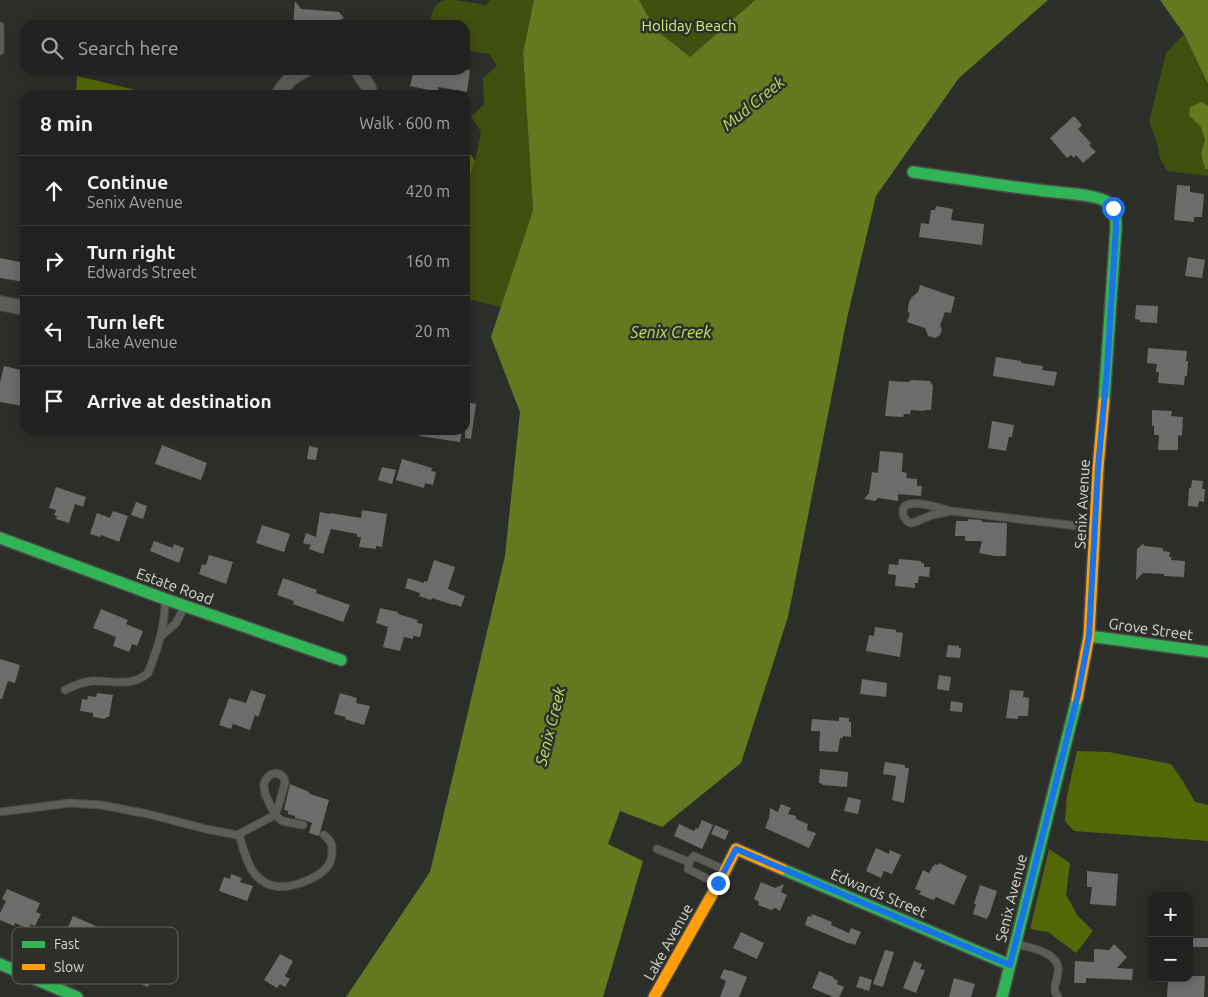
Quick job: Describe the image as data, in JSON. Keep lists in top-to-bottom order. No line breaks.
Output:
{"streets":{"street":["Senix Avenue","Estate Road","Grove Street","Edwards Street","Lake Avenue"]},"crossings":[["Senix Avenue","Grove Street"],["Senix Avenue","Edwards Street"],["Edwards Street","Lake Avenue"]],"water":["Mud Creek","Senix Creek"],"parks":["Holiday Beach"],"legend":["Fast","Slow"],"page":{"search":"Search here","heading":["8 min","Walk · 600 m"],"list":[["Continue","Senix Avenue","420 m"],["Turn right","Edwards Street","160 m"],["Turn left","Lake Avenue","20 m"],"Arrive at destination"],"map_buttons":["+","−"]}}
